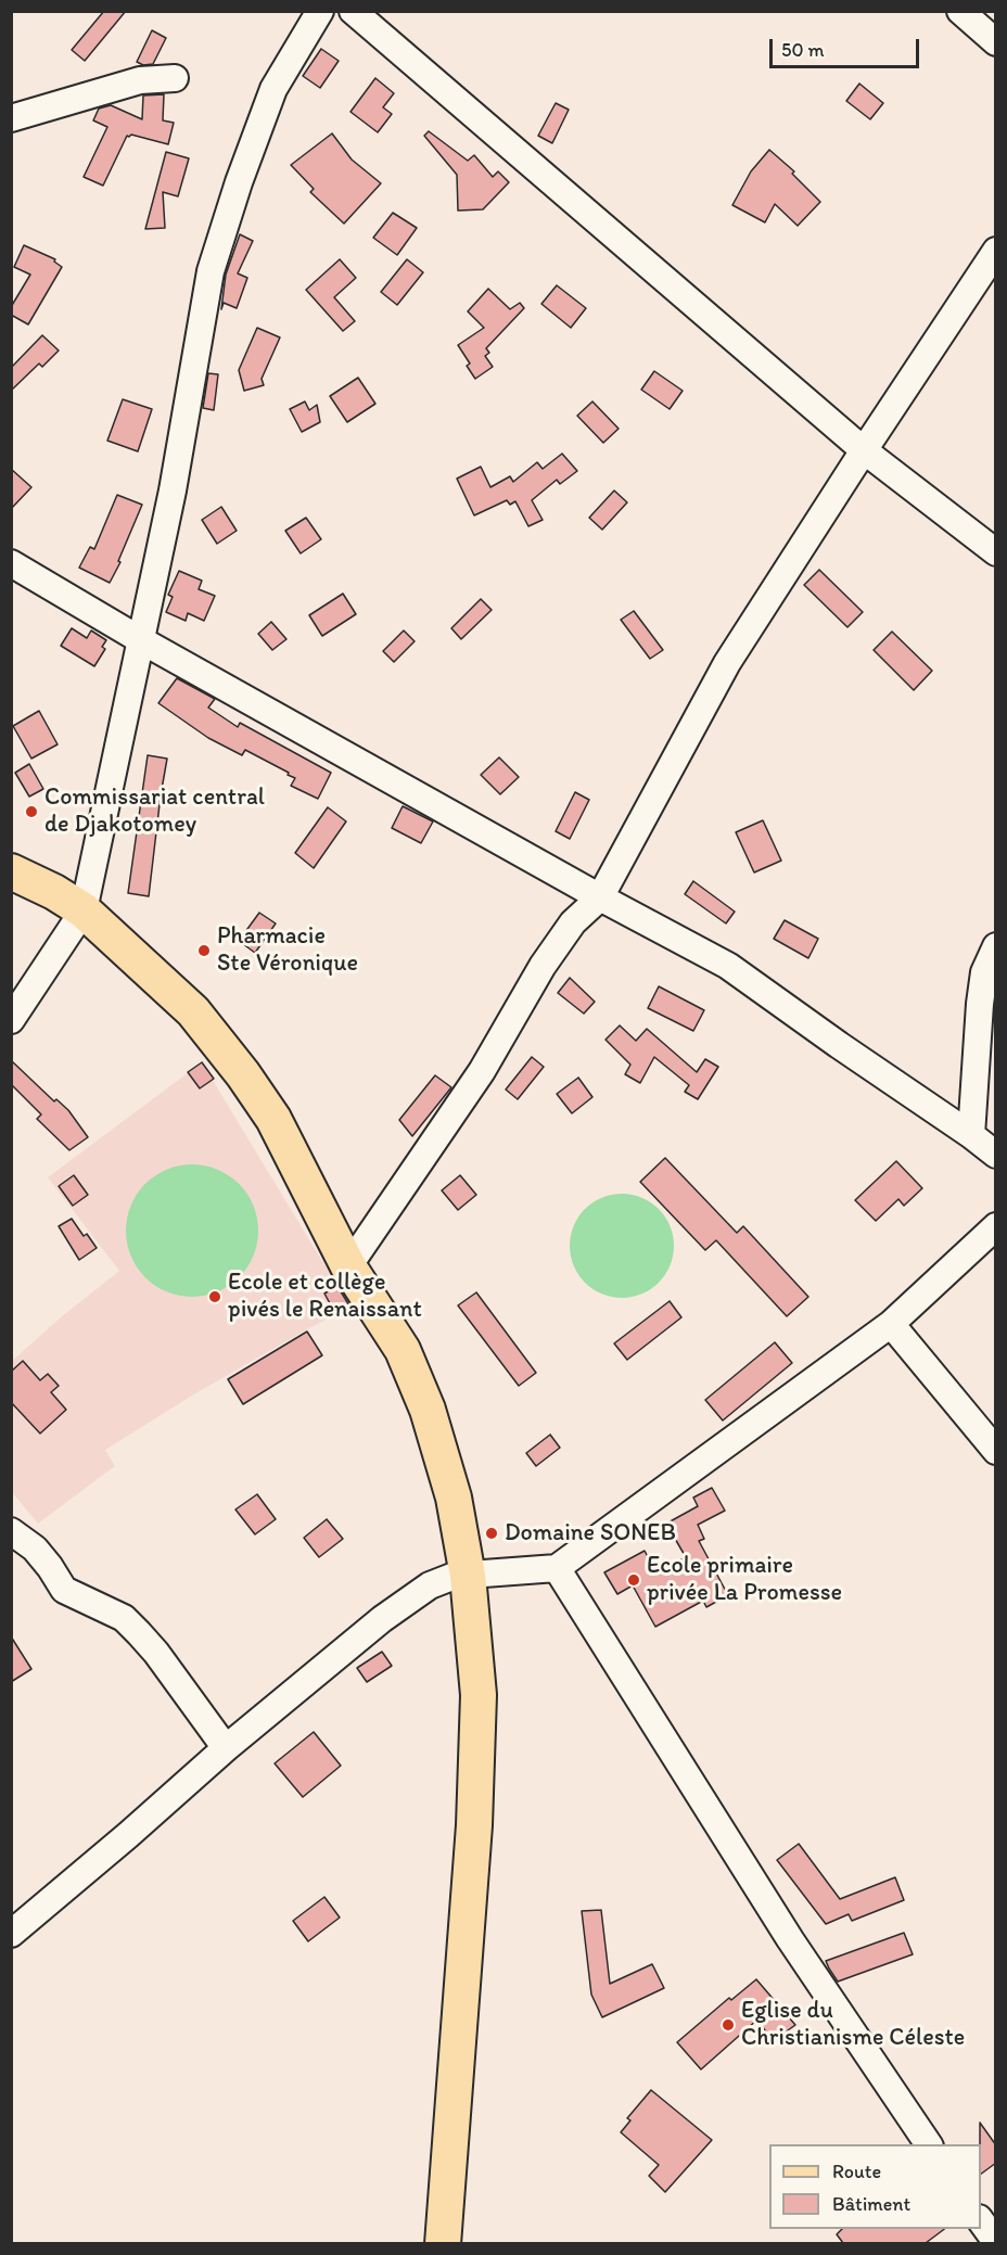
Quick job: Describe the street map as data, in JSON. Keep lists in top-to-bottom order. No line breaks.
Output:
{"places":["Commissariat central de Djakotomey","Pharmacie Ste Véronique","Ecole et collège pivés le Renaissant","Domaine SONEB","Ecole primaire privée La Promesse","Eglise du Christianisme Céleste"],"legend":["Route","Bâtiment"],"scale_bar":"50 m"}
